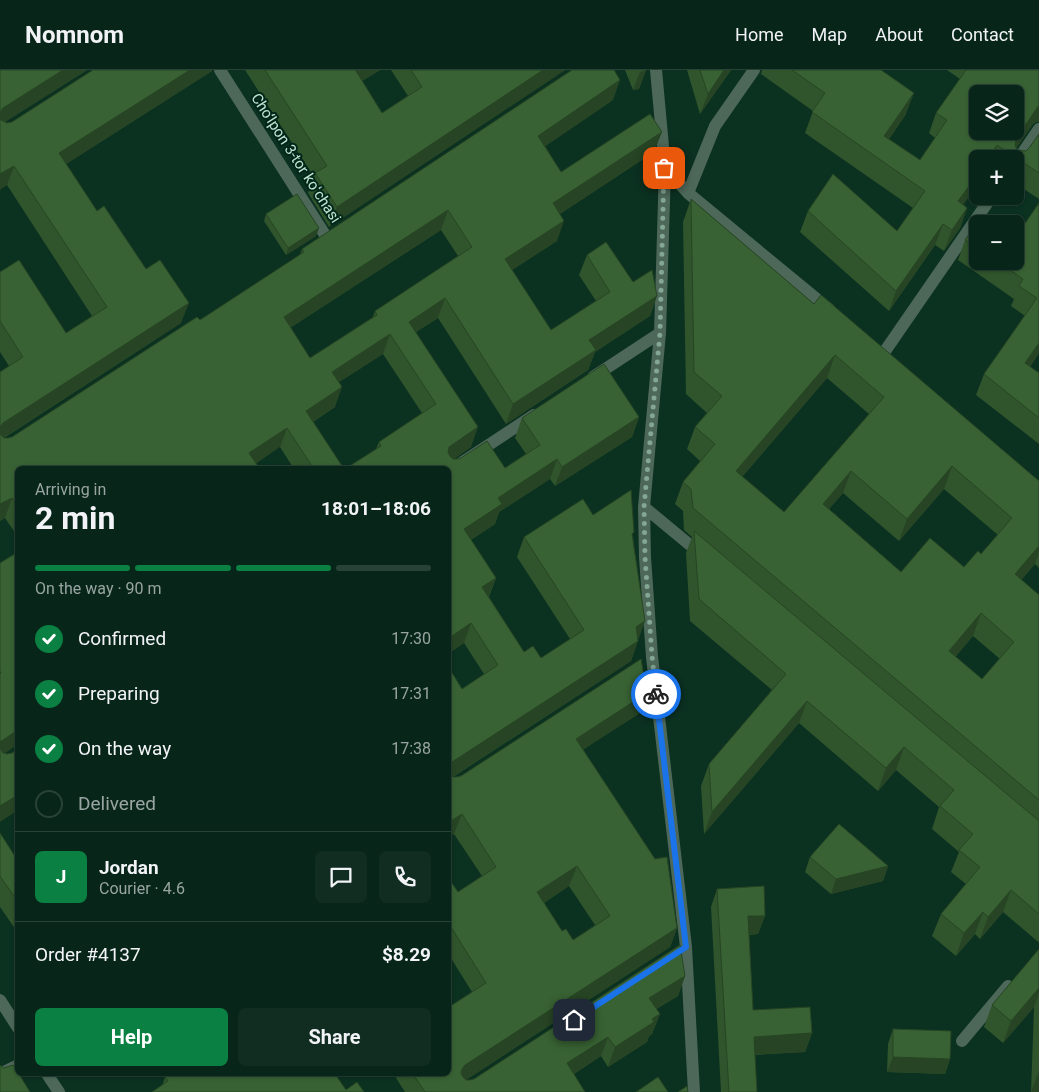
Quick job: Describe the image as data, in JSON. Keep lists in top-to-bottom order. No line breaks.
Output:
{"streets":{"street":["Cho‘lpon 3-tor koʻchasi"]},"page":{"header":"Nomnom","nav":["Home","Map","About","Contact"],"map_buttons":["+","−"],"heading":["2 min","Arriving in","18:01–18:06"],"panel":["Jordan","Courier · 4.6","Order #4137","$8.29"],"bar":"On the way · 90 m","list":[["Confirmed","17:30"],["Preparing","17:31"],["On the way","17:38"],"Delivered"],"round":"J","buttons":["Help","Share"]}}
